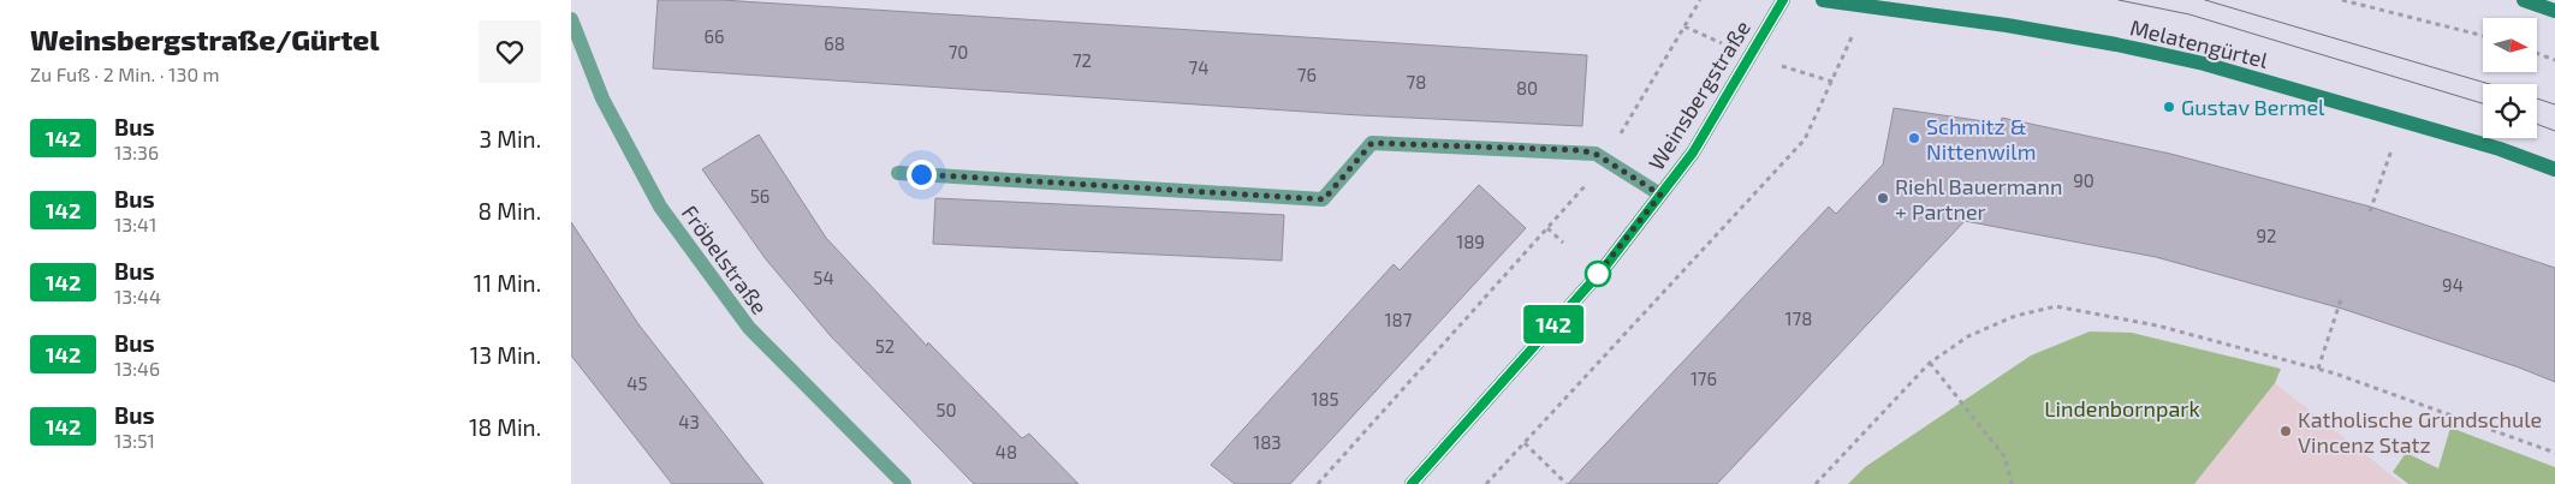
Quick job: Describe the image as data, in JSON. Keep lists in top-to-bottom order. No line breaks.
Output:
{"streets":{"main road":["Melatengürtel","Weinsbergstraße"],"street":["Fröbelstraße"]},"parks":["Lindenbornpark"],"places":["Gustav Bermel","Schmitz & Nittenwilm","Riehl Bauermann + Partner","Katholische Grundschule Vincenz Statz"],"lines":["bus line 142"],"house_numbers":["66","68","70","72","74","76","78","80","90","56","92","189","54","94","178","187","52","176","45","185","50","43","183","48"],"north":"right","page":{"heading":["Weinsbergstraße/Gürtel","Zu Fuß · 2 Min. · 130 m"],"on_map":"142","list":[{"mark":"142","name":"Bus","note":"13:36","value":"3 Min."},{"mark":"142","name":"Bus","note":"13:41","value":"8 Min."},{"mark":"142","name":"Bus","note":"13:44","value":"11 Min."},{"mark":"142","name":"Bus","note":"13:46","value":"13 Min."},{"mark":"142","name":"Bus","note":"13:51","value":"18 Min."}]}}
